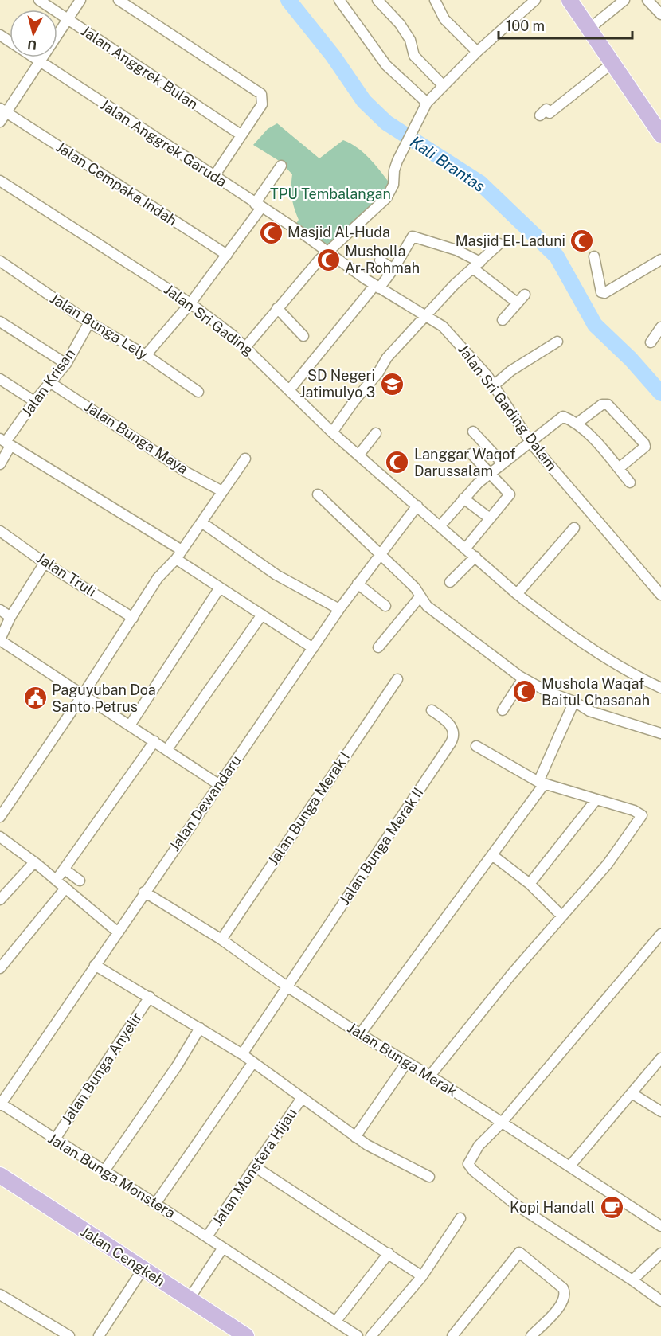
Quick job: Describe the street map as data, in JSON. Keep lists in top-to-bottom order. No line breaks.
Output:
{"streets":{"main road":["Jalan Cengkeh"],"street":["Jalan Anggrek Bulan","Jalan Anggrek Garuda","Jalan Cempaka Indah","Jalan Sri Gading","Jalan Bunga Lely","Jalan Krisan","Jalan Sri Gading Dalam","Jalan Bunga Maya","Jalan Truli","Jalan Dewandaru","Jalan Bunga Merak I","Jalan Bunga Merak II","Jalan Bunga Merak","Jalan Bunga Anyelir","Jalan Monstera Hijau","Jalan Bunga Monstera"]},"crossings":[["Jalan Anggrek Garuda","Jalan Sri Gading Dalam"],["Jalan Sri Gading","Jalan Dewandaru"],["Jalan Bunga Lely","Jalan Krisan"],["Jalan Krisan","Jalan Bunga Maya"],["Jalan Dewandaru","Jalan Bunga Merak"],["Jalan Dewandaru","Jalan Bunga Monstera"],["Jalan Bunga Merak I","Jalan Bunga Merak"],["Jalan Bunga Merak II","Jalan Bunga Merak"],["Jalan Bunga Anyelir","Jalan Bunga Monstera"],["Jalan Monstera Hijau","Jalan Bunga Monstera"]],"water":["Kali Brantas"],"parks":["TPU Tembalangan"],"places":{"mosque":["Masjid Al-Huda","Masjid El-Laduni","Musholla Ar-Rohmah","Langgar Waqof Darussalam","Mushola Waqaf Baitul Chasanah"],"school or university":["SD Negeri Jatimulyo 3"],"public building":["Paguyuban Doa Santo Petrus"],"cafe":["Kopi Handall"]},"scale_bar":"100 m","north":"bottom"}
